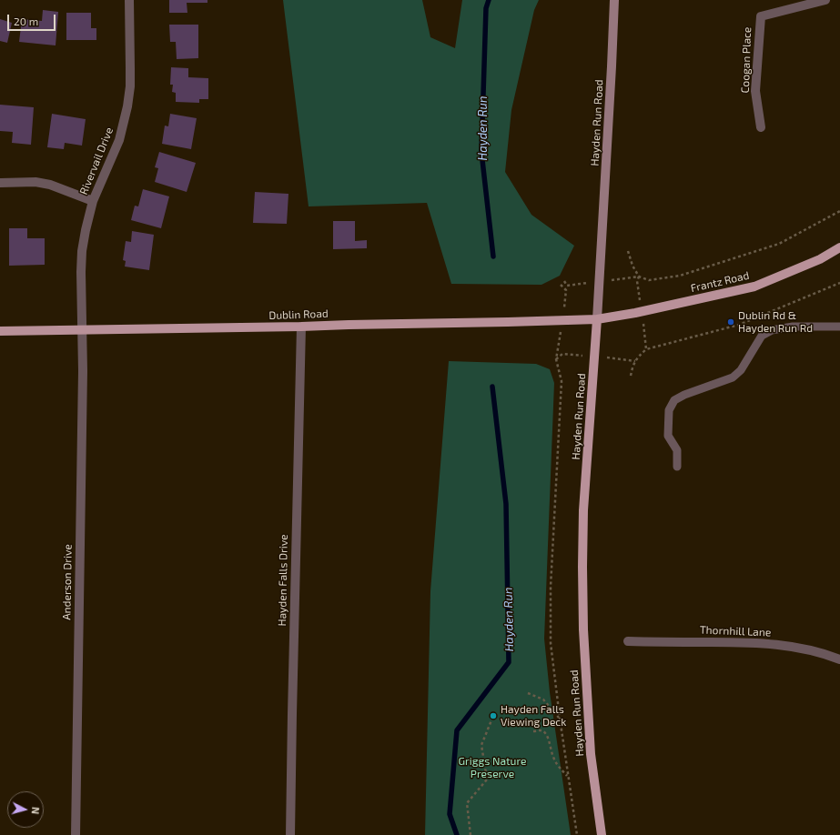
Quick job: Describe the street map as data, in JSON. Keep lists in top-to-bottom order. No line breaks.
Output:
{"streets":{"main road":["Hayden Run Road","Frantz Road","Dublin Road"],"street":["Coogan Place","Rivervail Drive","Hayden Falls Drive","Anderson Drive","Thornhill Lane"]},"crossings":[["Hayden Run Road","Frantz Road"],["Hayden Run Road","Dublin Road"],["Rivervail Drive","Dublin Road"],["Rivervail Drive","Anderson Drive"],["Frantz Road","Dublin Road"],["Dublin Road","Hayden Falls Drive"],["Dublin Road","Anderson Drive"]],"water":["Hayden Run"],"parks":["Griggs Nature Preserve"],"places":["Dublin Rd & Hayden Run Rd","Hayden Falls Viewing Deck"],"scale_bar":"20 m","north":"right"}
